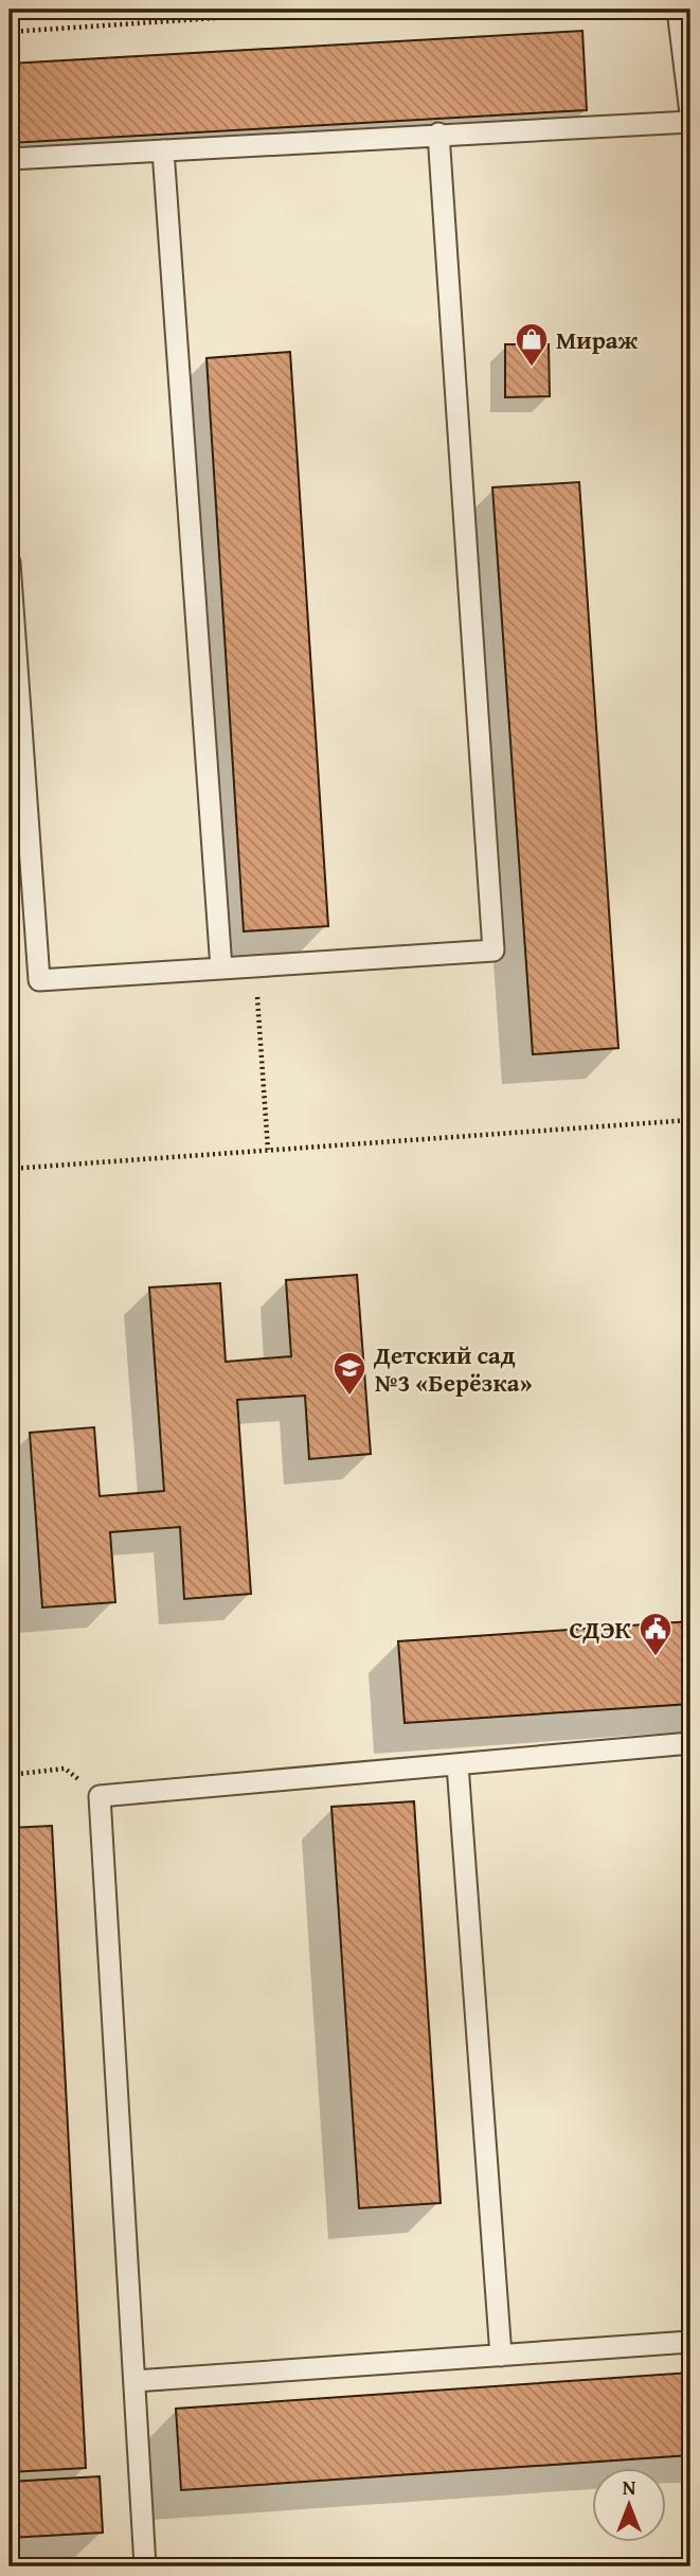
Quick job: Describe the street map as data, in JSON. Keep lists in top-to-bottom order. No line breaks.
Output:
{"places":{"shop":["Мираж"],"school or university":["Детский сад №3 «Берёзка»"],"public building":["СДЭК"]},"north":"top"}
